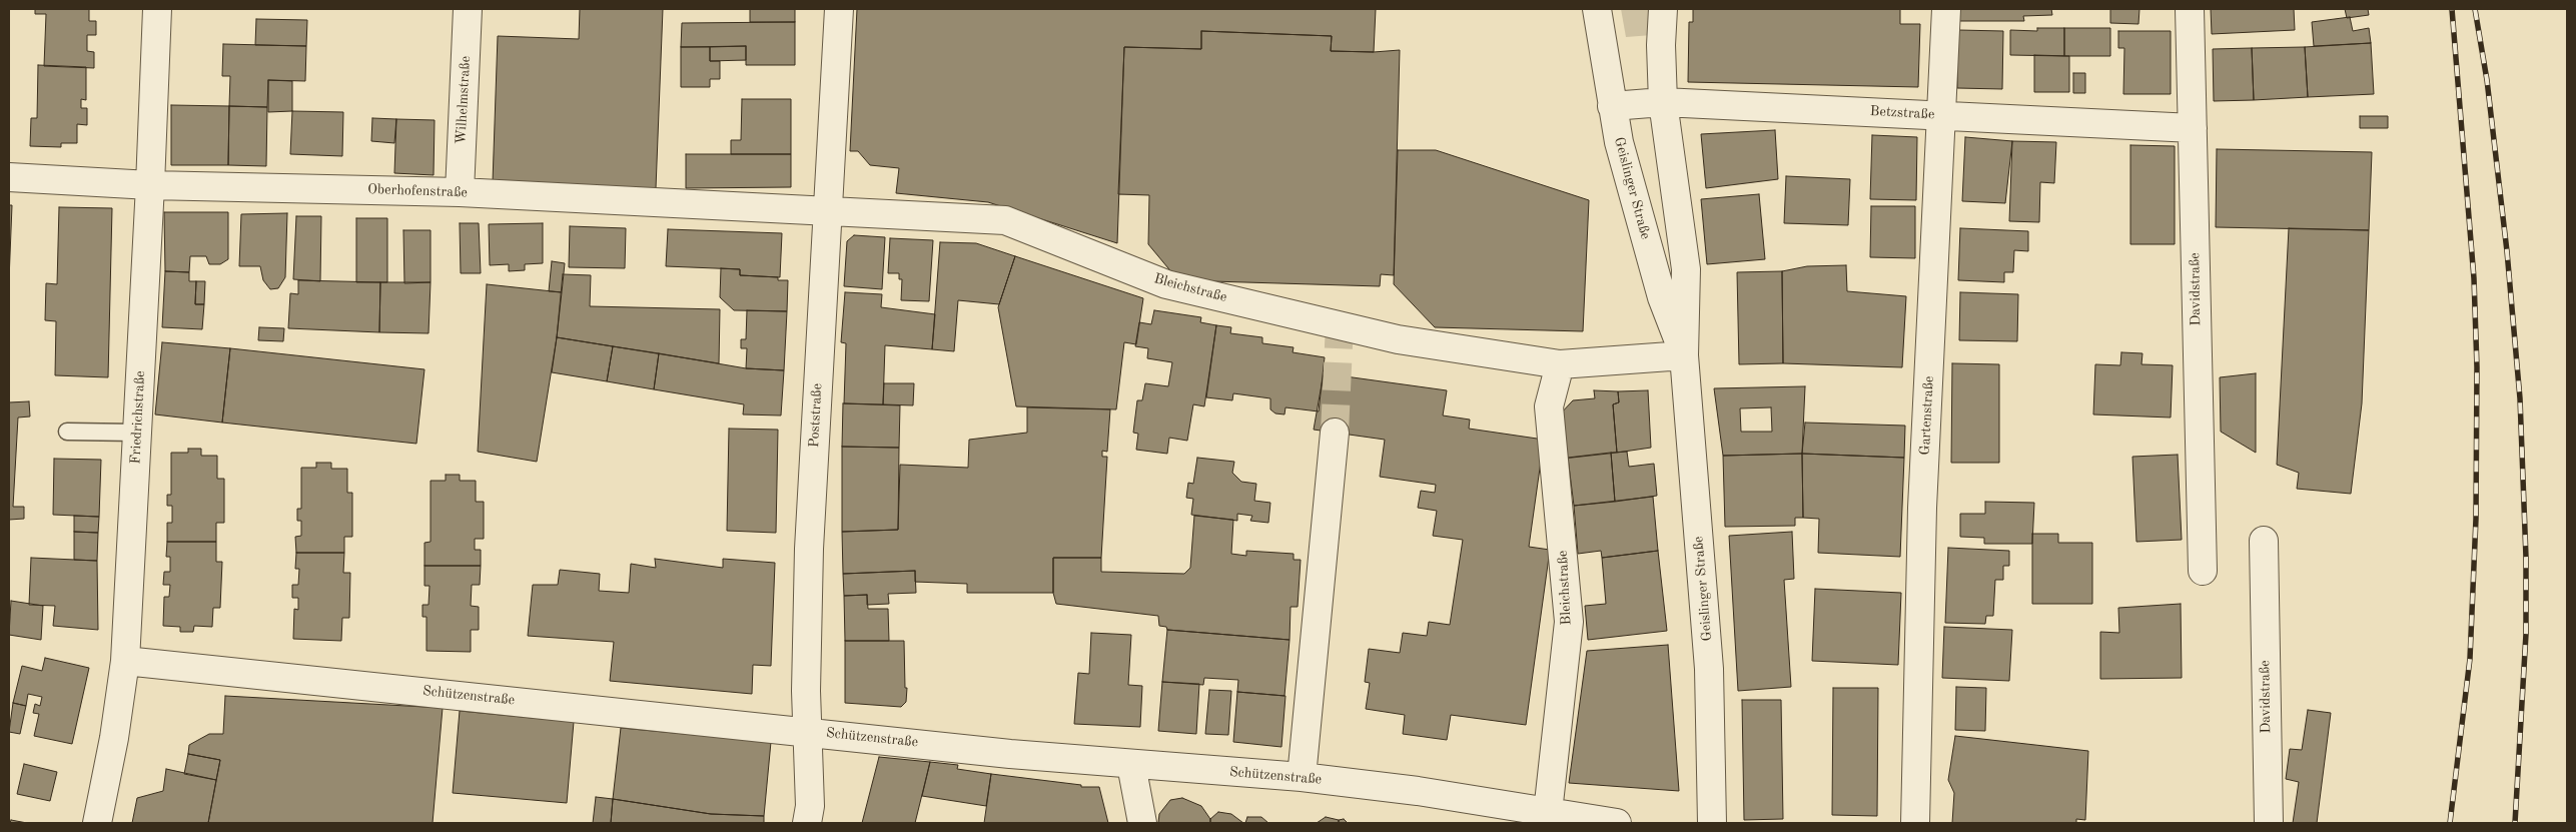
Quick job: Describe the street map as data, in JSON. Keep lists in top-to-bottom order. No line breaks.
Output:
{"streets":{"street":["Wilhelmstraße","Betzstraße","Geislinger Straße","Oberhofenstraße","Bleichstraße","Davidstraße","Poststraße","Gartenstraße","Friedrichstraße","Schützenstraße"]},"crossings":[["Wilhelmstraße","Oberhofenstraße"],["Betzstraße","Geislinger Straße"],["Betzstraße","Davidstraße"],["Betzstraße","Gartenstraße"],["Geislinger Straße","Bleichstraße"],["Oberhofenstraße","Bleichstraße"],["Oberhofenstraße","Poststraße"],["Oberhofenstraße","Friedrichstraße"],["Bleichstraße","Poststraße"],["Bleichstraße","Schützenstraße"],["Poststraße","Schützenstraße"],["Friedrichstraße","Schützenstraße"]]}
